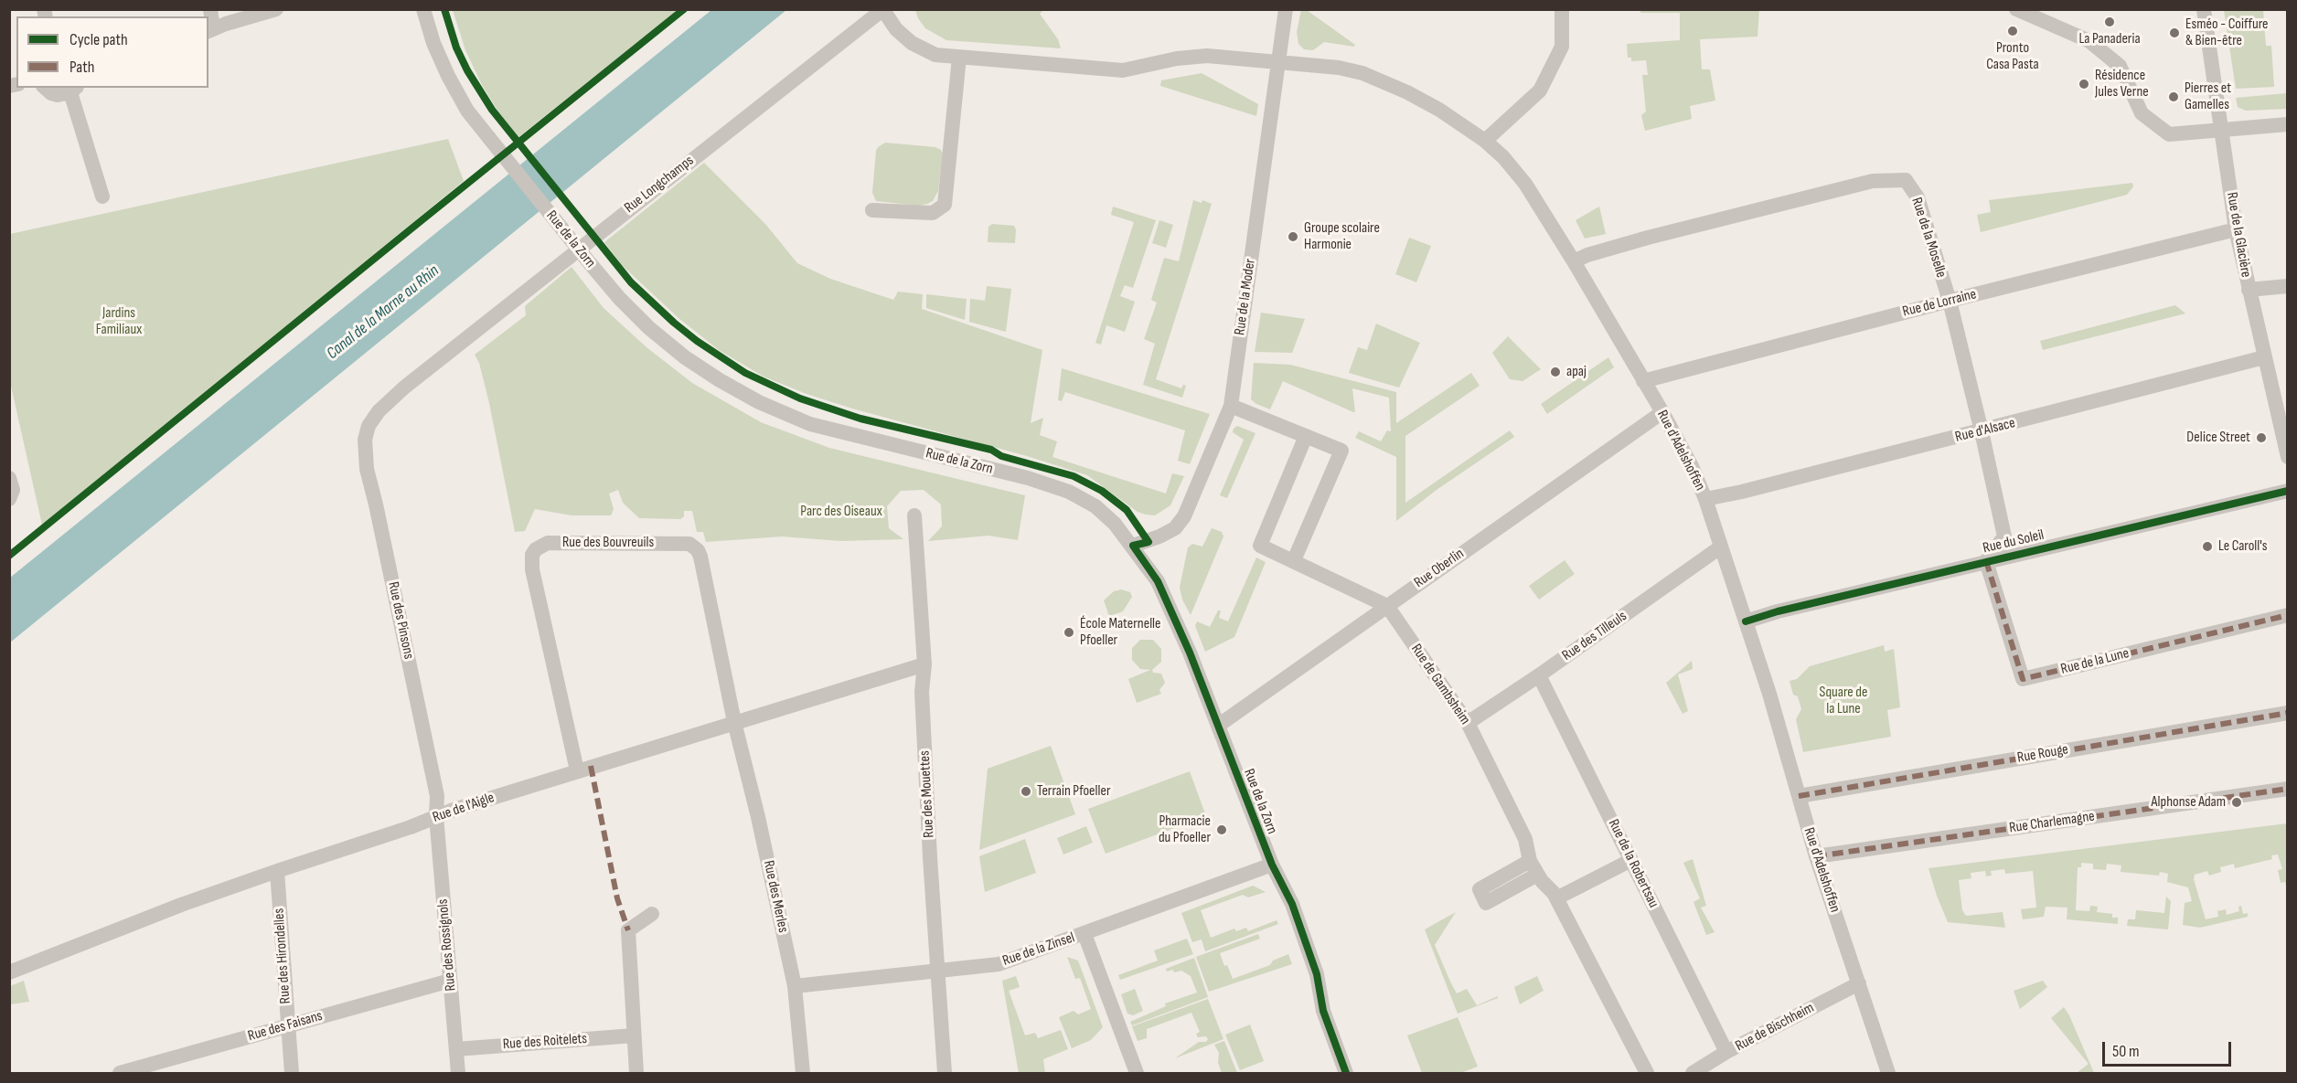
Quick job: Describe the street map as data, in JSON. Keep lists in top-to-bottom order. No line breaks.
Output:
{"streets":{"street":["Rue Longchamps","Rue de la Glacière","Rue de la Moselle","Rue de la Zorn","Rue de la Moder","Rue de Lorraine","Rue d'Alsace","Rue d'Adelshoffen","Rue du Soleil","Rue des Bouvreuils","Rue Oberlin","Rue des Pinsons","Rue des Tilleuls","Rue de la Lune","Rue de Gambsheim","Rue Rouge","Rue des Mouettes","Rue de l'Aigle","Rue Charlemagne","Rue de la Robertsau","Rue des Merles","Rue des Rossignols","Rue de la Zinsel","Rue des Hirondelles","Rue des Faisans","Rue de Bischheim","Rue des Roitelets"]},"crossings":[["Rue Longchamps","Rue de la Moder"],["Rue Longchamps","Rue d'Adelshoffen"],["Rue Longchamps","Rue des Pinsons"],["Rue de la Glacière","Rue de Lorraine"],["Rue de la Glacière","Rue d'Alsace"],["Rue de la Moselle","Rue de Lorraine"],["Rue de la Moselle","Rue d'Alsace"],["Rue de la Moselle","Rue d'Adelshoffen"],["Rue de la Moselle","Rue du Soleil"],["Rue de la Moselle","Rue de la Lune"],["Rue de la Zorn","Rue de la Moder"],["Rue de la Zorn","Rue Oberlin"],["Rue de la Zorn","Rue de la Zinsel"],["Rue de la Moder","Rue d'Adelshoffen"],["Rue de Lorraine","Rue d'Adelshoffen"],["Rue d'Alsace","Rue d'Adelshoffen"],["Rue d'Adelshoffen","Rue du Soleil"],["Rue d'Adelshoffen","Rue Oberlin"],["Rue d'Adelshoffen","Rue des Tilleuls"],["Rue d'Adelshoffen","Rue Rouge"],["Rue d'Adelshoffen","Rue Charlemagne"],["Rue d'Adelshoffen","Rue de Bischheim"],["Rue du Soleil","Rue de la Lune"],["Rue des Bouvreuils","Rue de l'Aigle"],["Rue des Bouvreuils","Rue des Merles"],["Rue Oberlin","Rue de Gambsheim"],["Rue des Pinsons","Rue de l'Aigle"],["Rue des Pinsons","Rue des Rossignols"],["Rue des Tilleuls","Rue de Gambsheim"],["Rue des Tilleuls","Rue de la Robertsau"],["Rue des Mouettes","Rue de l'Aigle"],["Rue des Mouettes","Rue de la Zinsel"],["Rue de l'Aigle","Rue des Merles"],["Rue de l'Aigle","Rue des Rossignols"],["Rue de l'Aigle","Rue des Hirondelles"],["Rue de la Robertsau","Rue de Bischheim"],["Rue des Merles","Rue de la Zinsel"],["Rue des Rossignols","Rue des Faisans"],["Rue des Rossignols","Rue des Roitelets"],["Rue des Hirondelles","Rue des Faisans"]],"water":["Canal de la Marne au Rhin"],"parks":["Jardins Familiaux","Parc des Oiseaux","Square de la Lune"],"places":["La Panaderia","Pronto Casa Pasta","Esméo - Coiffure & Bien-être","Résidence Jules Verne","Pierres et Gamelles","Groupe scolaire Harmonie","apaj","Delice Street","Le Caroll's","École Maternelle Pfoeller","Terrain Pfoeller","Alphonse Adam","Pharmacie du Pfoeller"],"legend":["Cycle path","Path"],"scale_bar":"50 m"}
